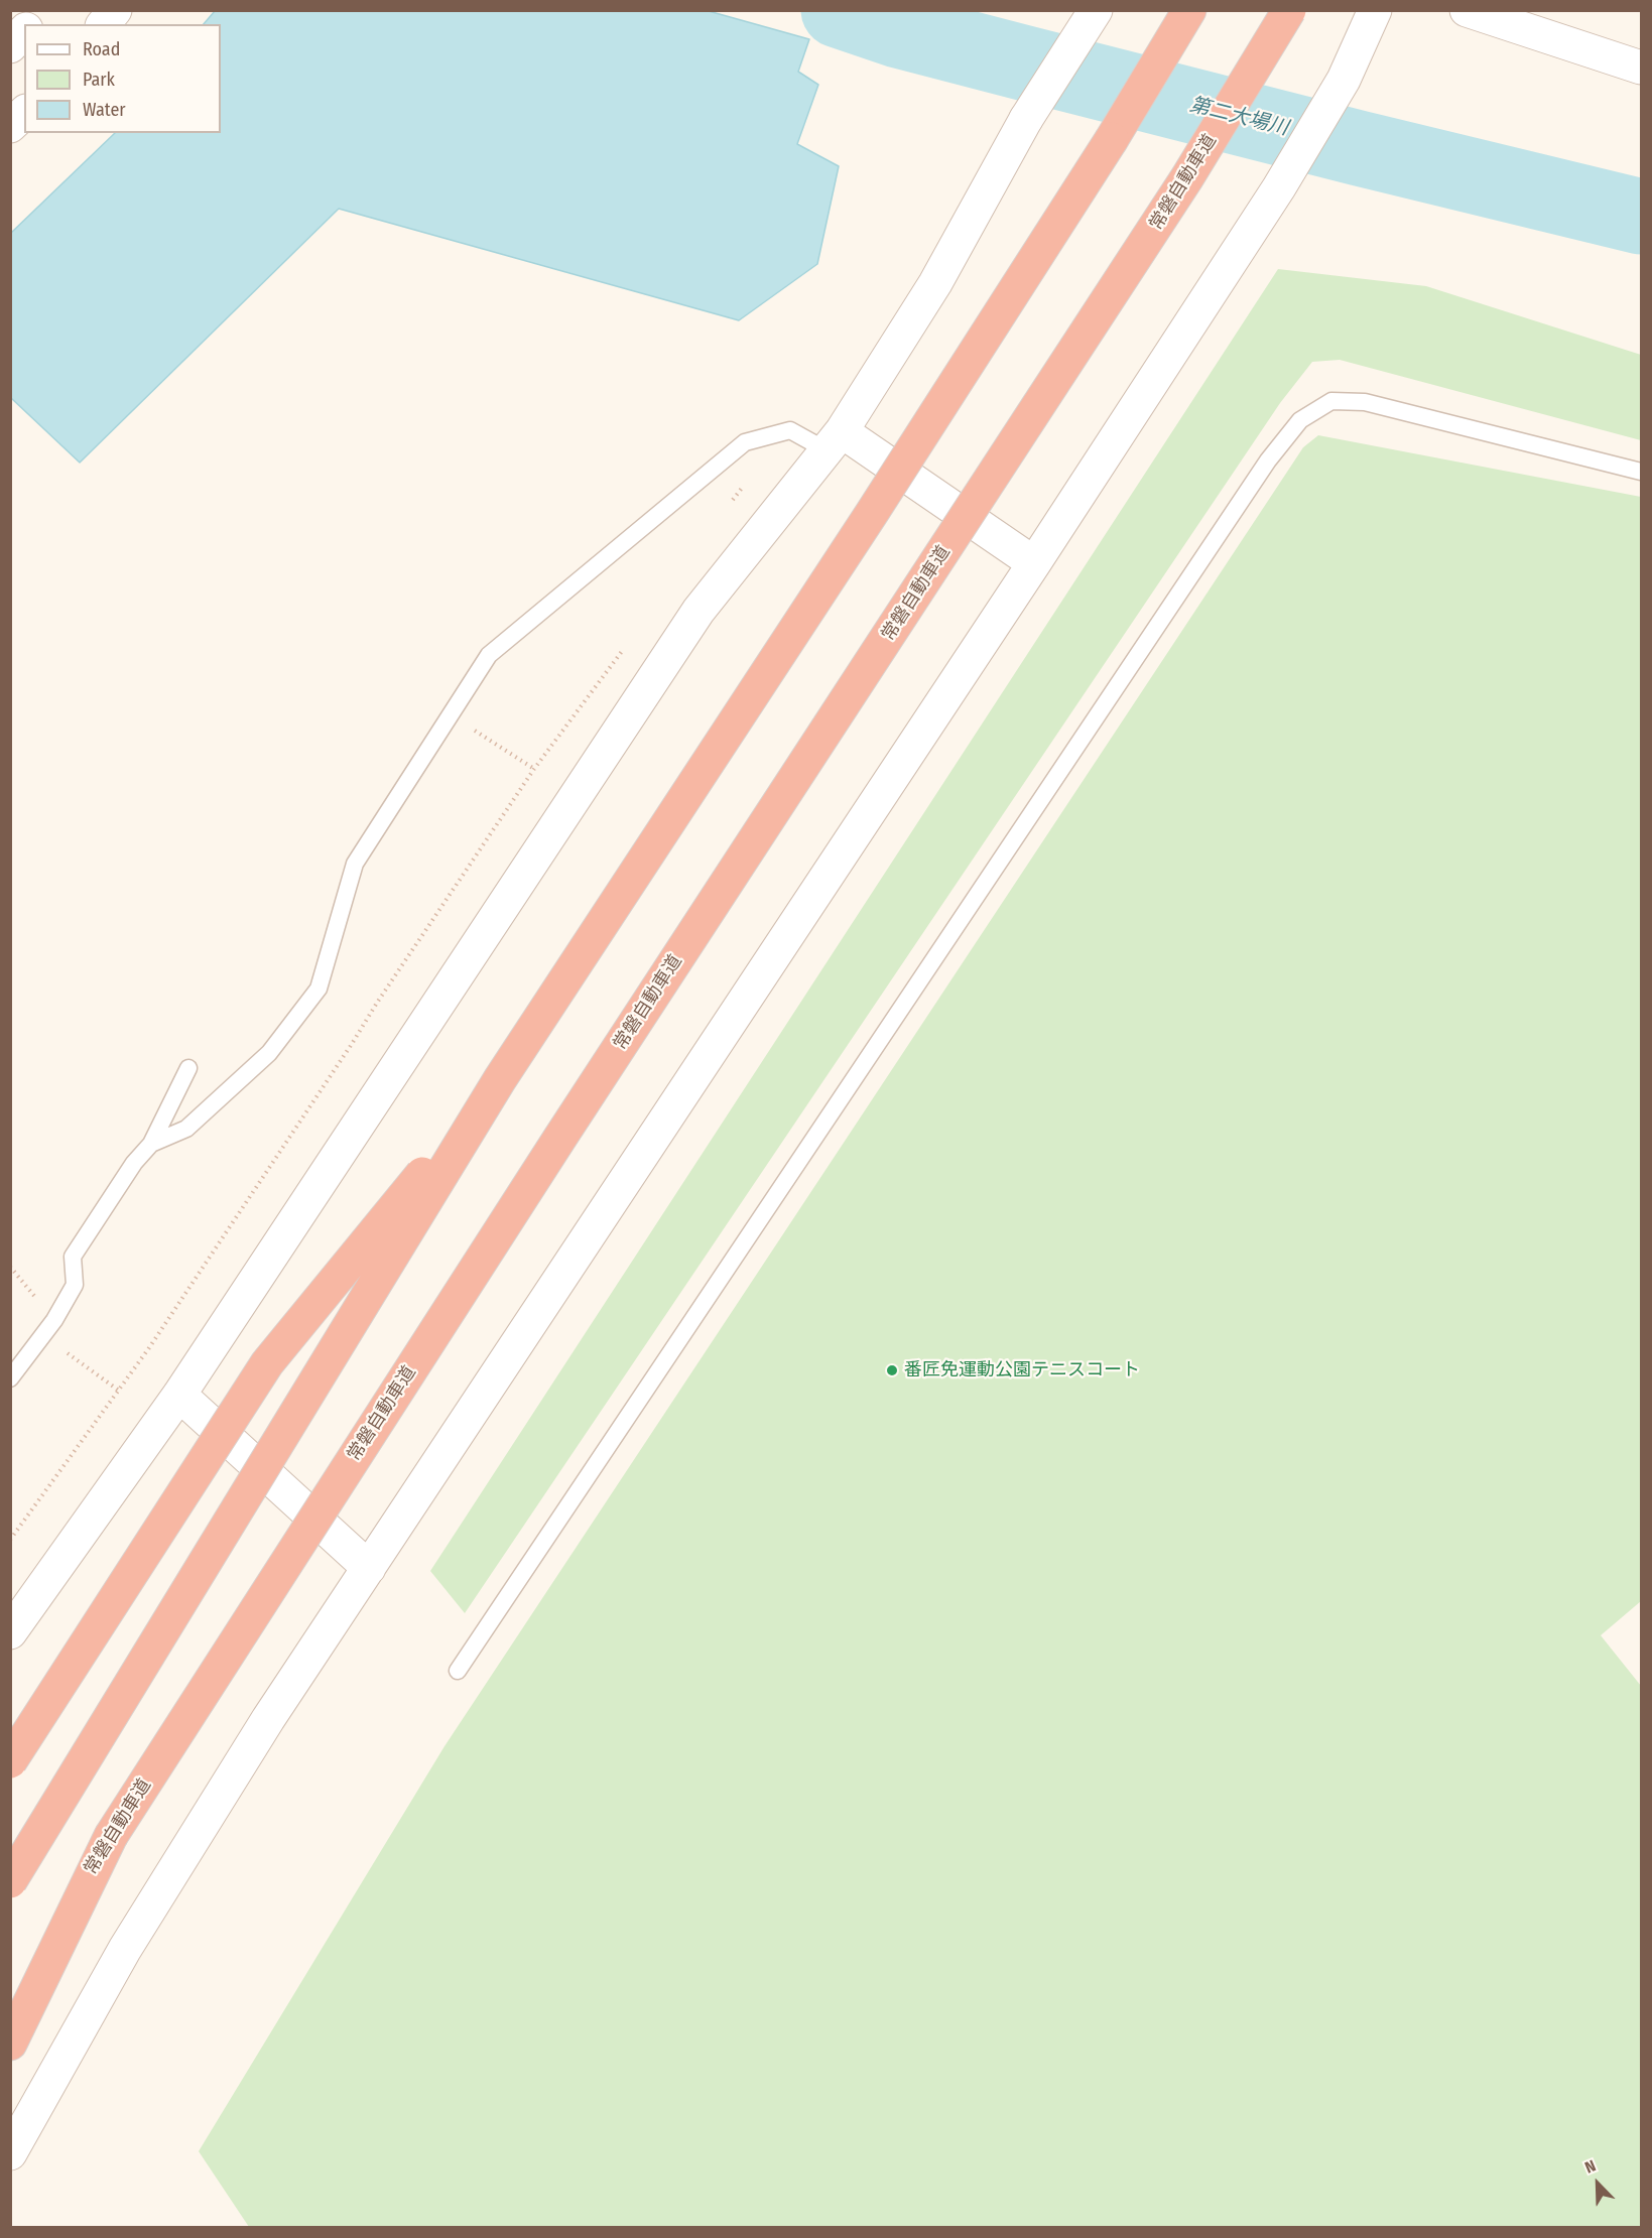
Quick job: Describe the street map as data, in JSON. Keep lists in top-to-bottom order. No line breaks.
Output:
{"streets":{"highway":["常磐自動車道"]},"water":["第二大場川"],"places":["番匠免運動公園テニスコート"],"legend":["Road","Park","Water"],"north":"top left"}
